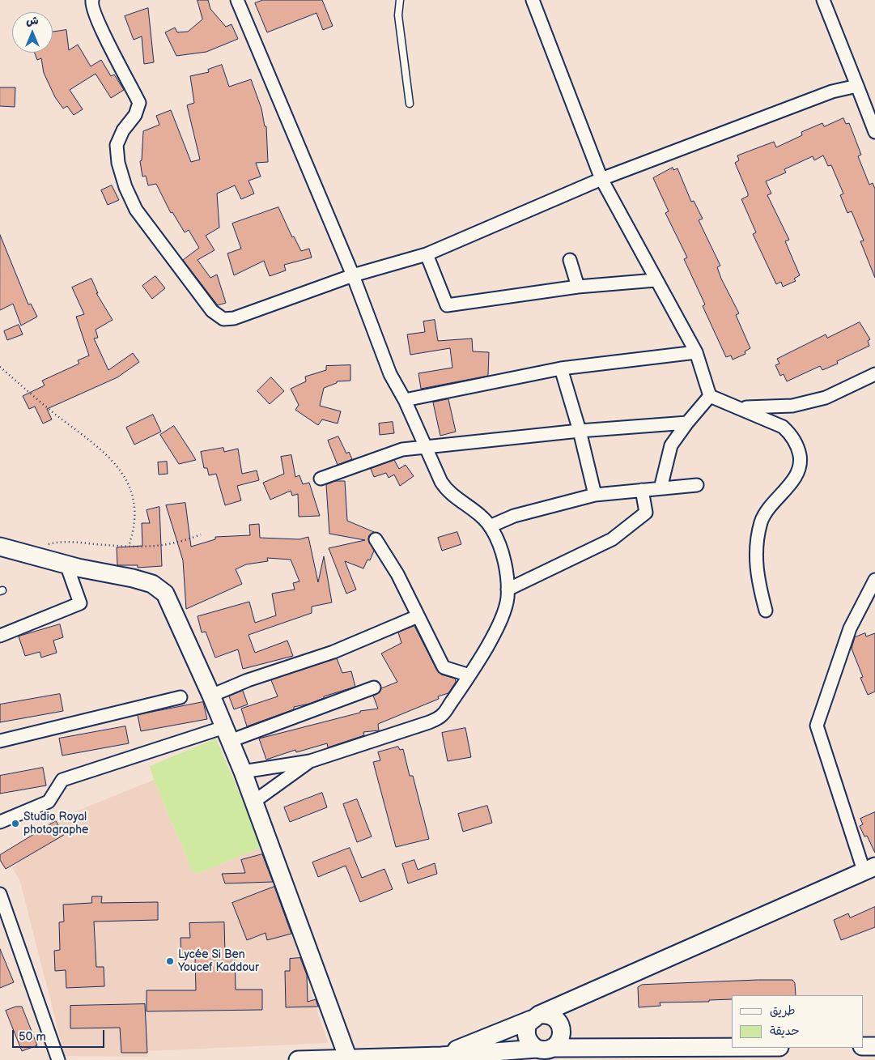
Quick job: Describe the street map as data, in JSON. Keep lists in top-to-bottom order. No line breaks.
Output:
{"places":["Studio Royal photographe","Lycée Si Ben Youcef Kaddour"],"legend":["طريق","حديقة"],"scale_bar":"50 m","north":"top"}
